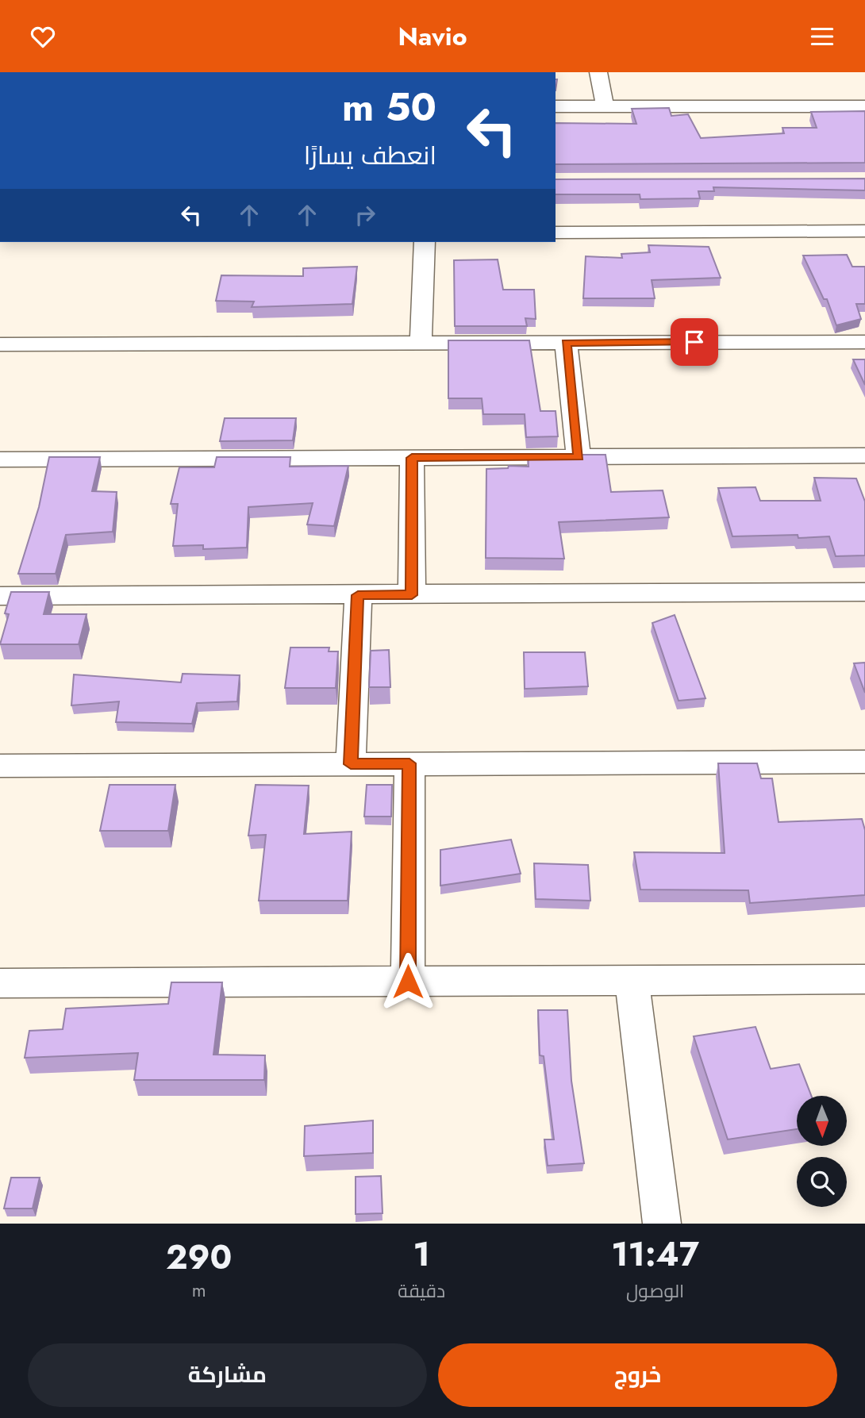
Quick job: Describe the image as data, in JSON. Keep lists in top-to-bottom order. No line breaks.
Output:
{"north":"bottom","page":{"header":"Navio","turn":["50 m","انعطف يسارًا"],"eta":["11:47","الوصول","1","دقيقة","290","m"],"buttons":["خروج","مشاركة"]}}
